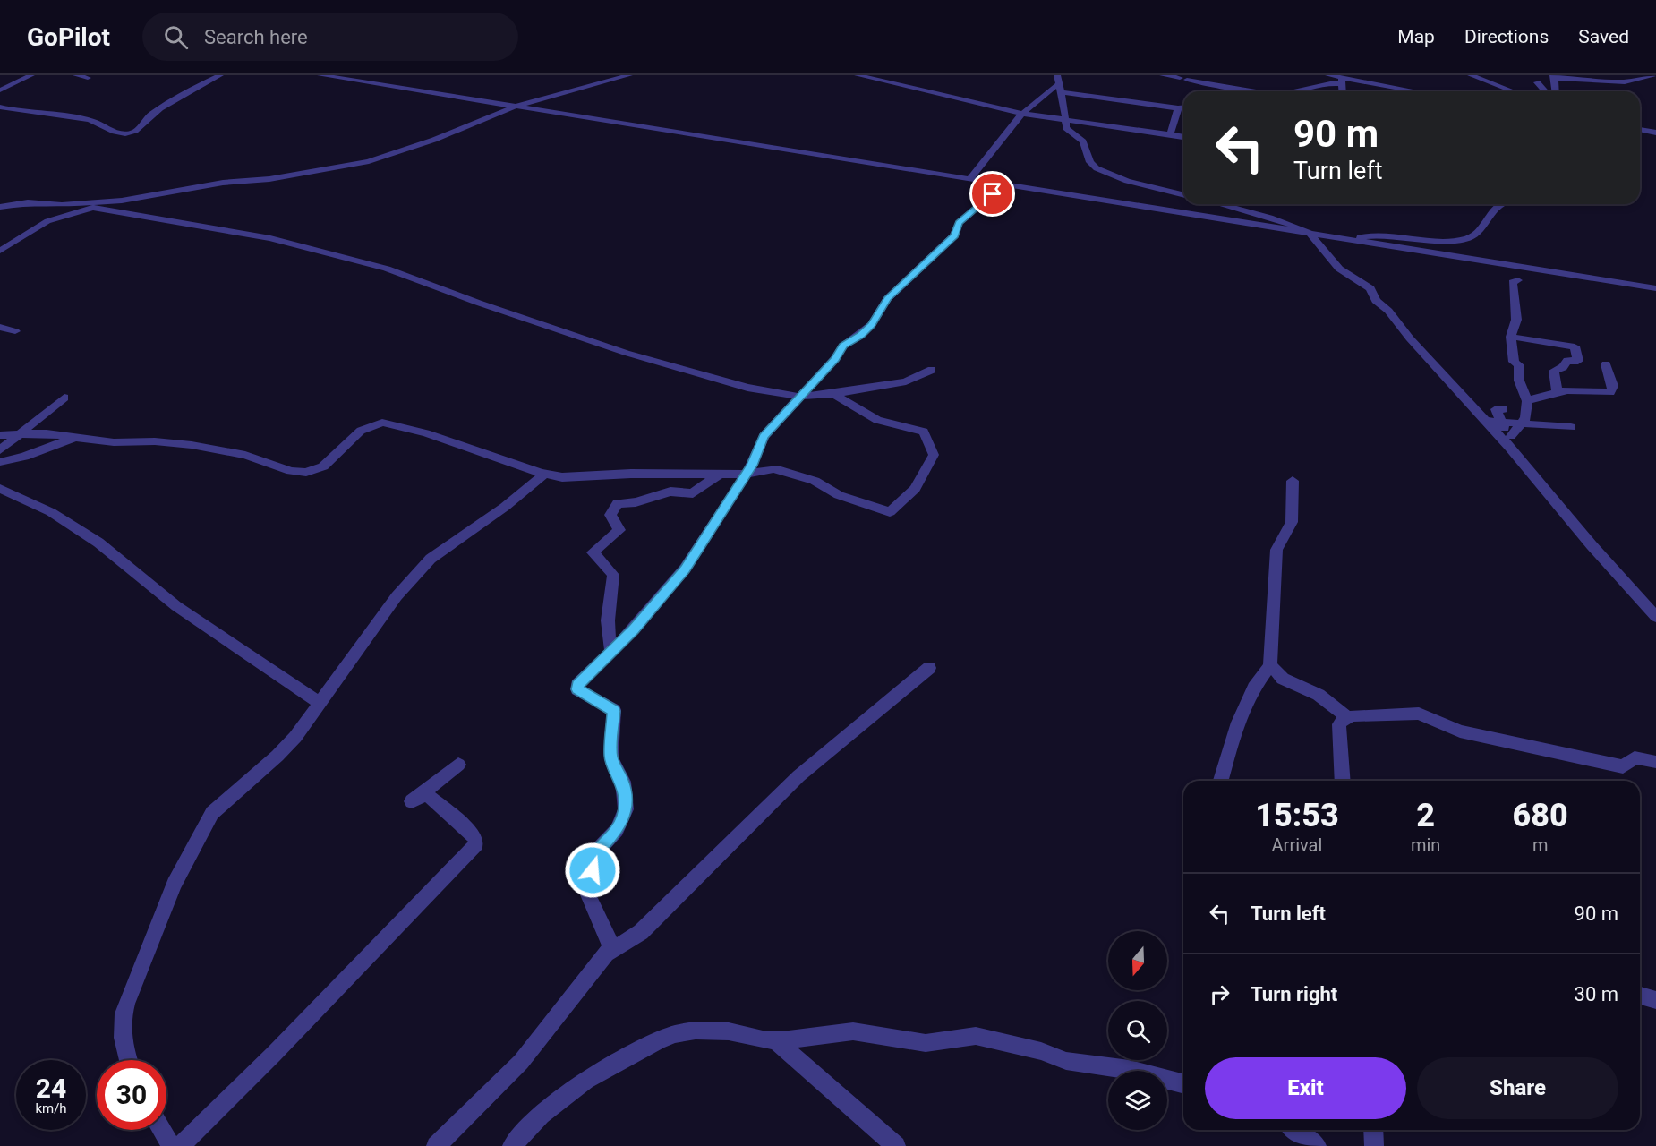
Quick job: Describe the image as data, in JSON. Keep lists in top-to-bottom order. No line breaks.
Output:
{"north":"bottom","page":{"header":"GoPilot","search":"Search here","nav":["Map","Directions","Saved"],"turn":["90 m","Turn left"],"eta":["15:53","Arrival","2","min","680","m"],"list":[{"name":"Turn left","value":"90 m"},{"name":"Turn right","value":"30 m"}],"buttons":["Exit","Share"],"speed":"24 km/h","limit":"30"}}
